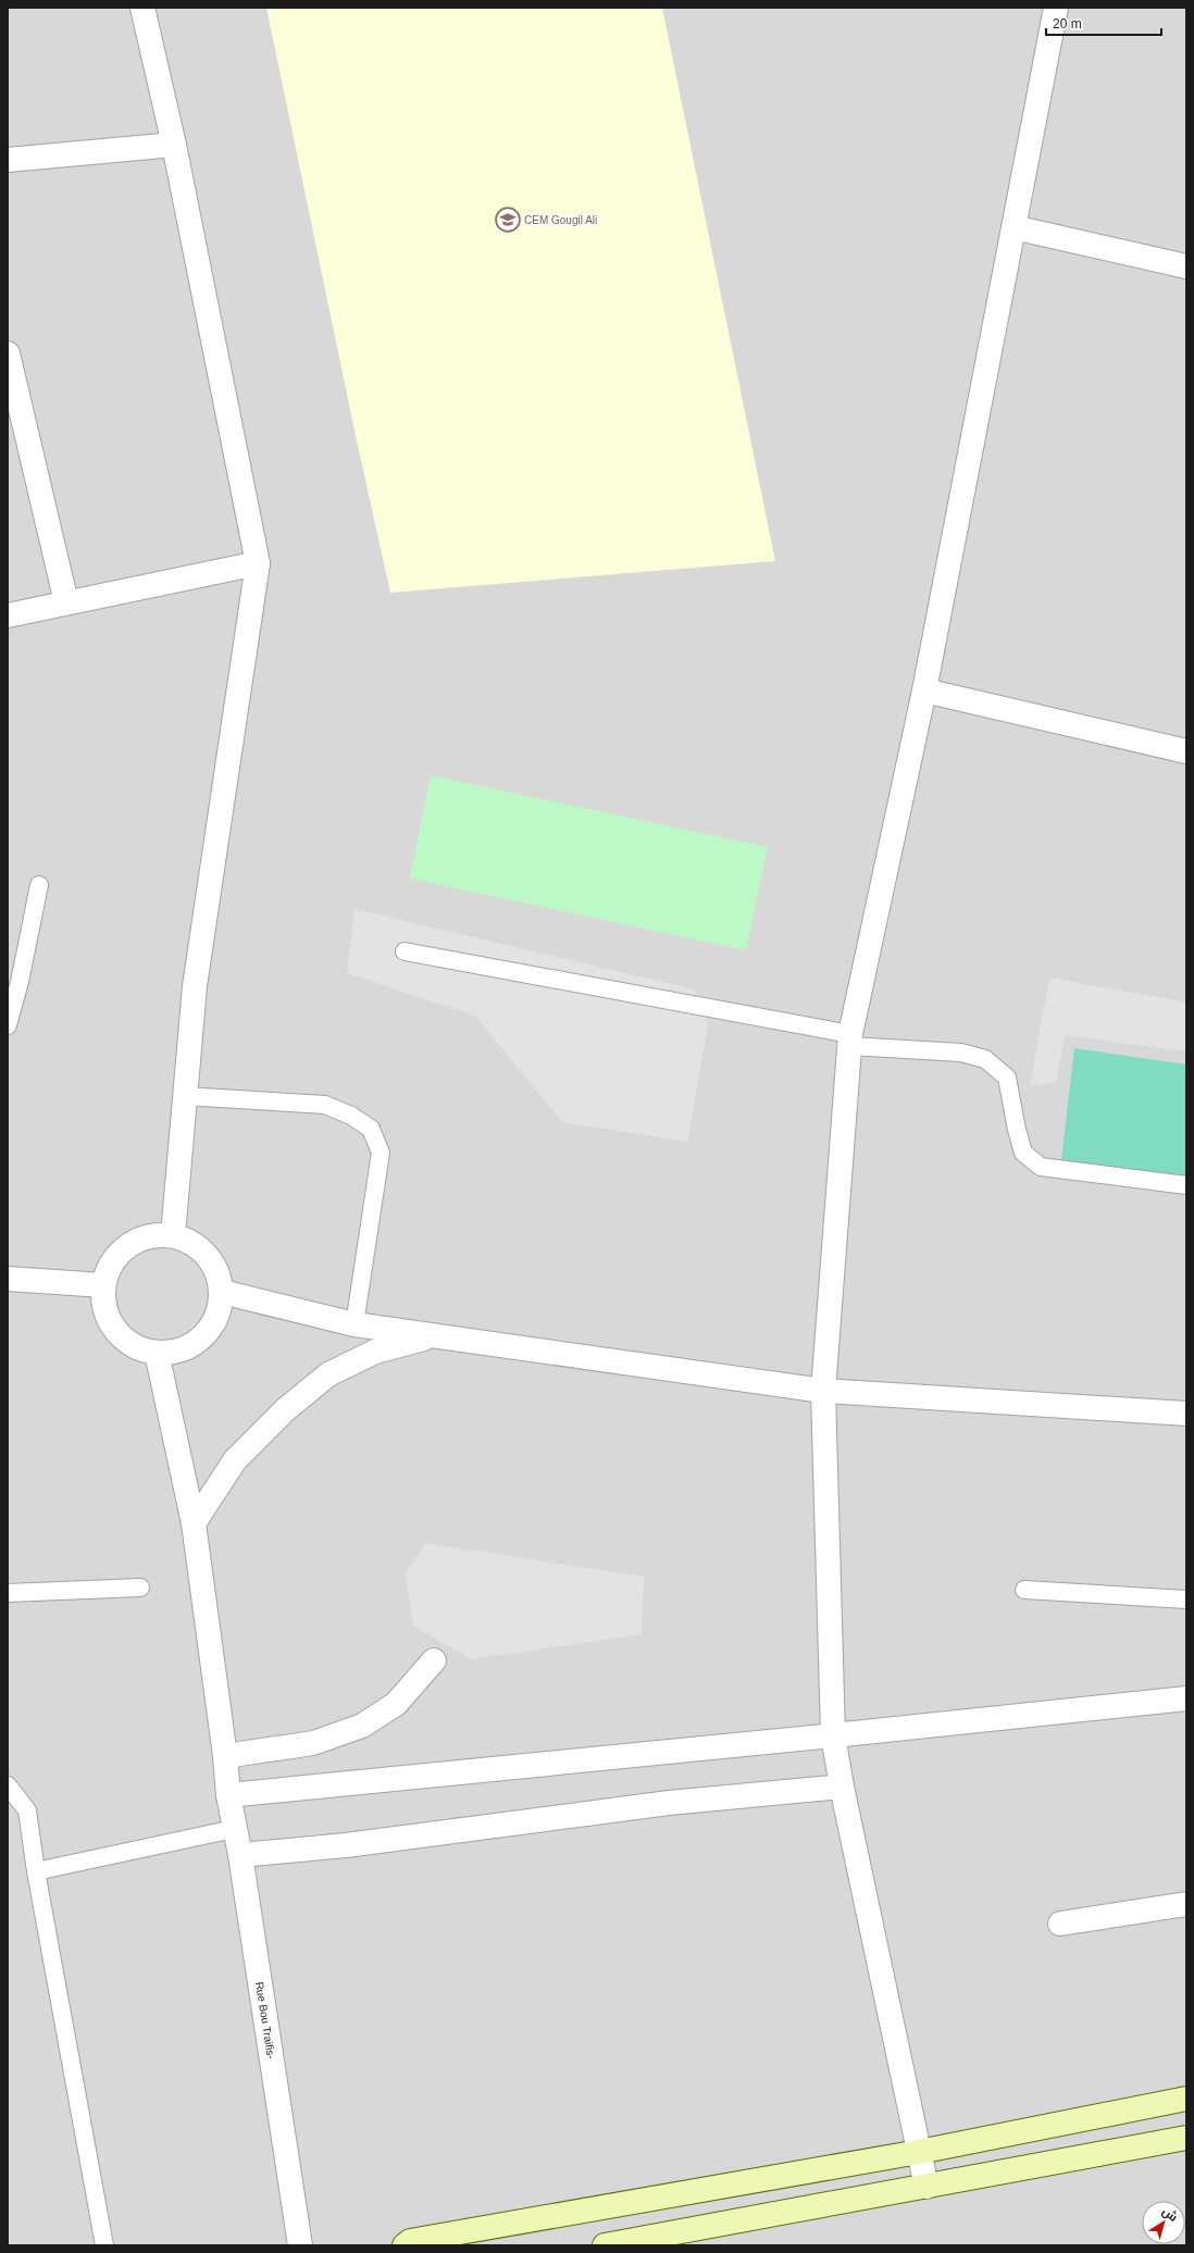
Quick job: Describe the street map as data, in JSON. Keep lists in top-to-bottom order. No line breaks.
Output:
{"streets":{"street":["Rue Bou Traifis-"]},"places":{"school or university":["CEM Gougil Ali"]},"scale_bar":"20 m","north":"top right"}
